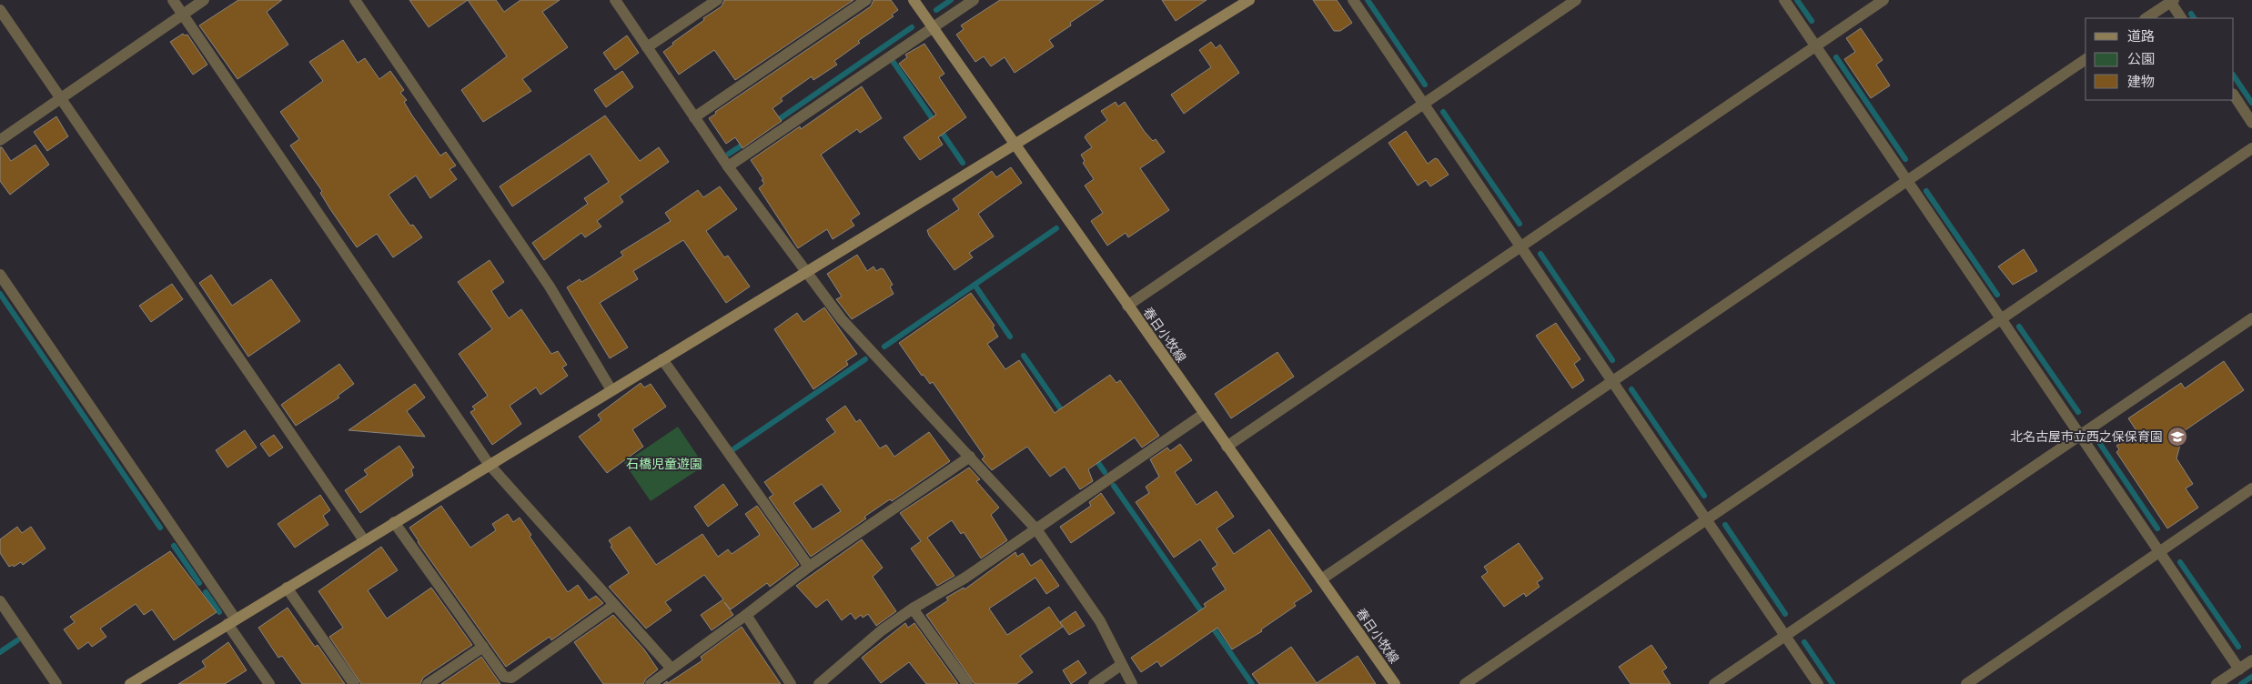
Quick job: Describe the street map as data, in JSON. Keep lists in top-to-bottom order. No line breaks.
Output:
{"streets":{"street":["春日小牧線"]},"parks":["石橋児童遊園"],"places":{"school or university":["北名古屋市立西之保保育園"]},"legend":["道路","公園","建物"]}
